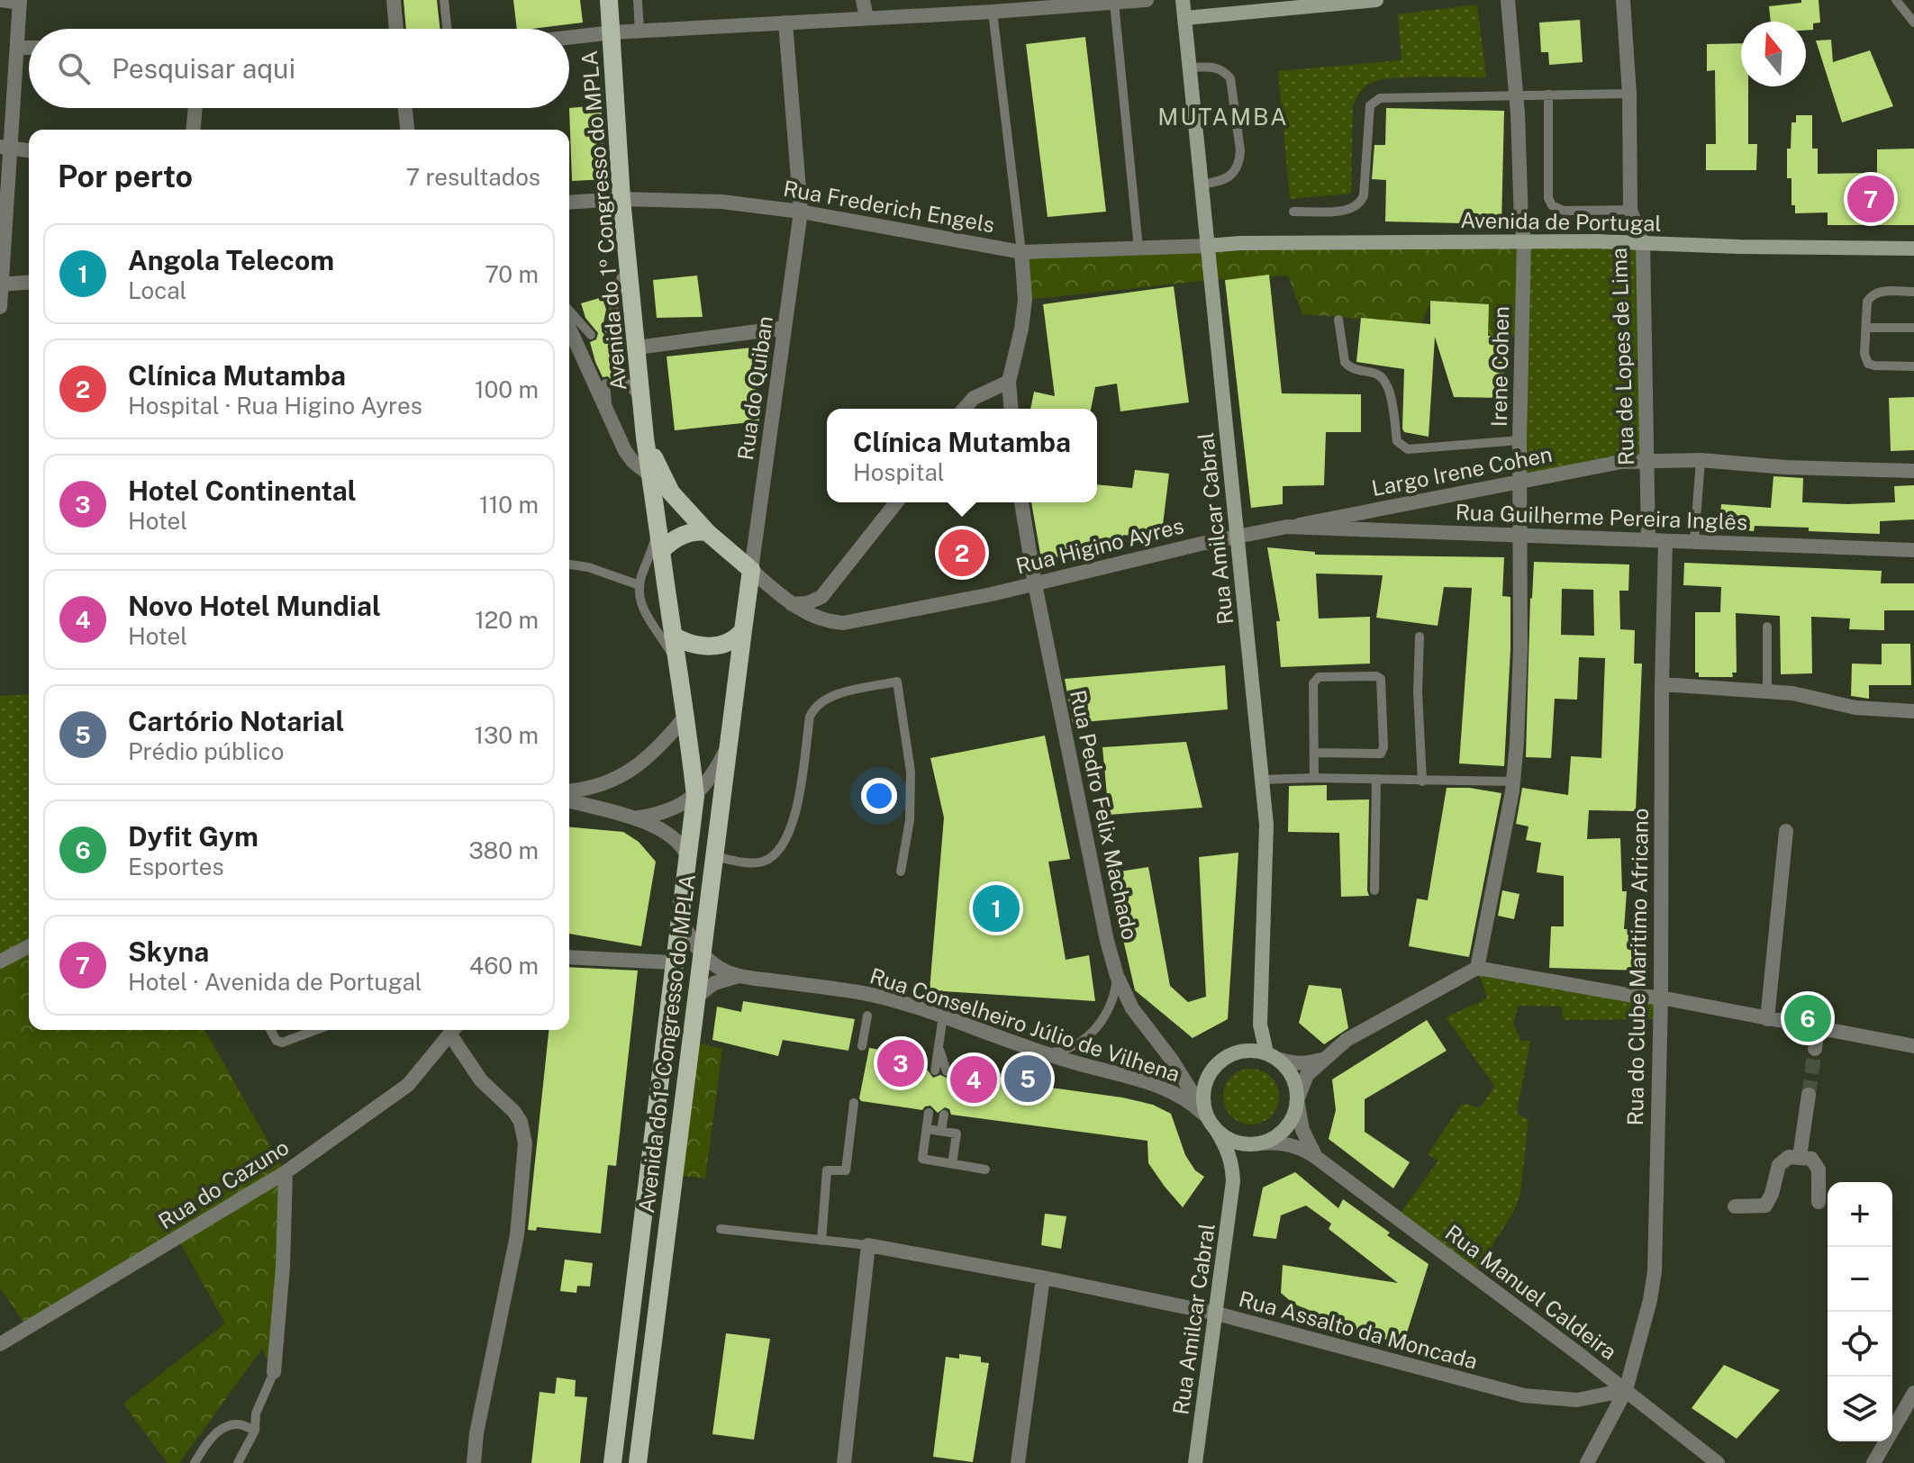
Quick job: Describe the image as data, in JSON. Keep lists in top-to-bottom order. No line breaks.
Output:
{"streets":{"main road":["Avenida do 1º Congresso do MPLA","Avenida de Portugal","Rua Amilcar Cabral"],"street":["Rua Frederich Engels","Rua de Lopes de Lima","Irene Cohen","Rua do Quiban","Largo Irene Cohen","Rua Guilherme Pereira Inglês","Rua Higino Ayres","Rua Pedro Felix Machado","Rua do Clube Maritimo Africano","Rua Conselheiro Júlio de Vilhena","Rua do Cazuno","Rua Manuel Caldeira","Rua Assalto da Moncada"]},"crossings":[["Rua Frederich Engels","Avenida do 1º Congresso do MPLA"],["Rua Frederich Engels","Avenida de Portugal"],["Rua Frederich Engels","Rua do Quiban"],["Rua Frederich Engels","Rua Amilcar Cabral"],["Avenida do 1º Congresso do MPLA","Rua do Quiban"],["Avenida do 1º Congresso do MPLA","Rua Higino Ayres"],["Avenida do 1º Congresso do MPLA","Rua Conselheiro Júlio de Vilhena"],["Avenida de Portugal","Rua de Lopes de Lima"],["Avenida de Portugal","Irene Cohen"],["Avenida de Portugal","Rua Amilcar Cabral"],["Rua de Lopes de Lima","Largo Irene Cohen"],["Rua de Lopes de Lima","Rua Guilherme Pereira Inglês"],["Irene Cohen","Largo Irene Cohen"],["Irene Cohen","Rua Guilherme Pereira Inglês"],["Rua do Quiban","Rua Higino Ayres"],["Largo Irene Cohen","Rua Guilherme Pereira Inglês"],["Largo Irene Cohen","Rua Higino Ayres"],["Rua Guilherme Pereira Inglês","Rua Higino Ayres"],["Rua Guilherme Pereira Inglês","Rua do Clube Maritimo Africano"],["Rua Amilcar Cabral","Rua Higino Ayres"],["Rua Amilcar Cabral","Rua Pedro Felix Machado"],["Rua Amilcar Cabral","Rua Conselheiro Júlio de Vilhena"],["Rua Amilcar Cabral","Rua Manuel Caldeira"],["Rua Amilcar Cabral","Rua Assalto da Moncada"],["Rua Higino Ayres","Rua Pedro Felix Machado"],["Rua Pedro Felix Machado","Rua Conselheiro Júlio de Vilhena"],["Rua Pedro Felix Machado","Rua Manuel Caldeira"],["Rua do Clube Maritimo Africano","Rua Manuel Caldeira"],["Rua do Clube Maritimo Africano","Rua Assalto da Moncada"],["Rua Conselheiro Júlio de Vilhena","Rua Manuel Caldeira"],["Rua Manuel Caldeira","Rua Assalto da Moncada"]],"districts":["MUTAMBA"],"north":"top","page":{"search":"Pesquisar aqui","heading":["Por perto","7 resultados"],"pins":["7","2","1","6","3","5","4"],"list":[{"mark":"1","name":"Angola Telecom","note":"Local","value":"70 m"},{"mark":"2","name":"Clínica Mutamba","note":"Hospital · Rua Higino Ayres","value":"100 m"},{"mark":"3","name":"Hotel Continental","note":"Hotel","value":"110 m"},{"mark":"4","name":"Novo Hotel Mundial","note":"Hotel","value":"120 m"},{"mark":"5","name":"Cartório Notarial","note":"Prédio público","value":"130 m"},{"mark":"6","name":"Dyfit Gym","note":"Esportes","value":"380 m"},{"mark":"7","name":"Skyna","note":"Hotel · Avenida de Portugal","value":"460 m"}],"popup":["Clínica Mutamba","Hospital"],"map_buttons":["+","−"]}}
